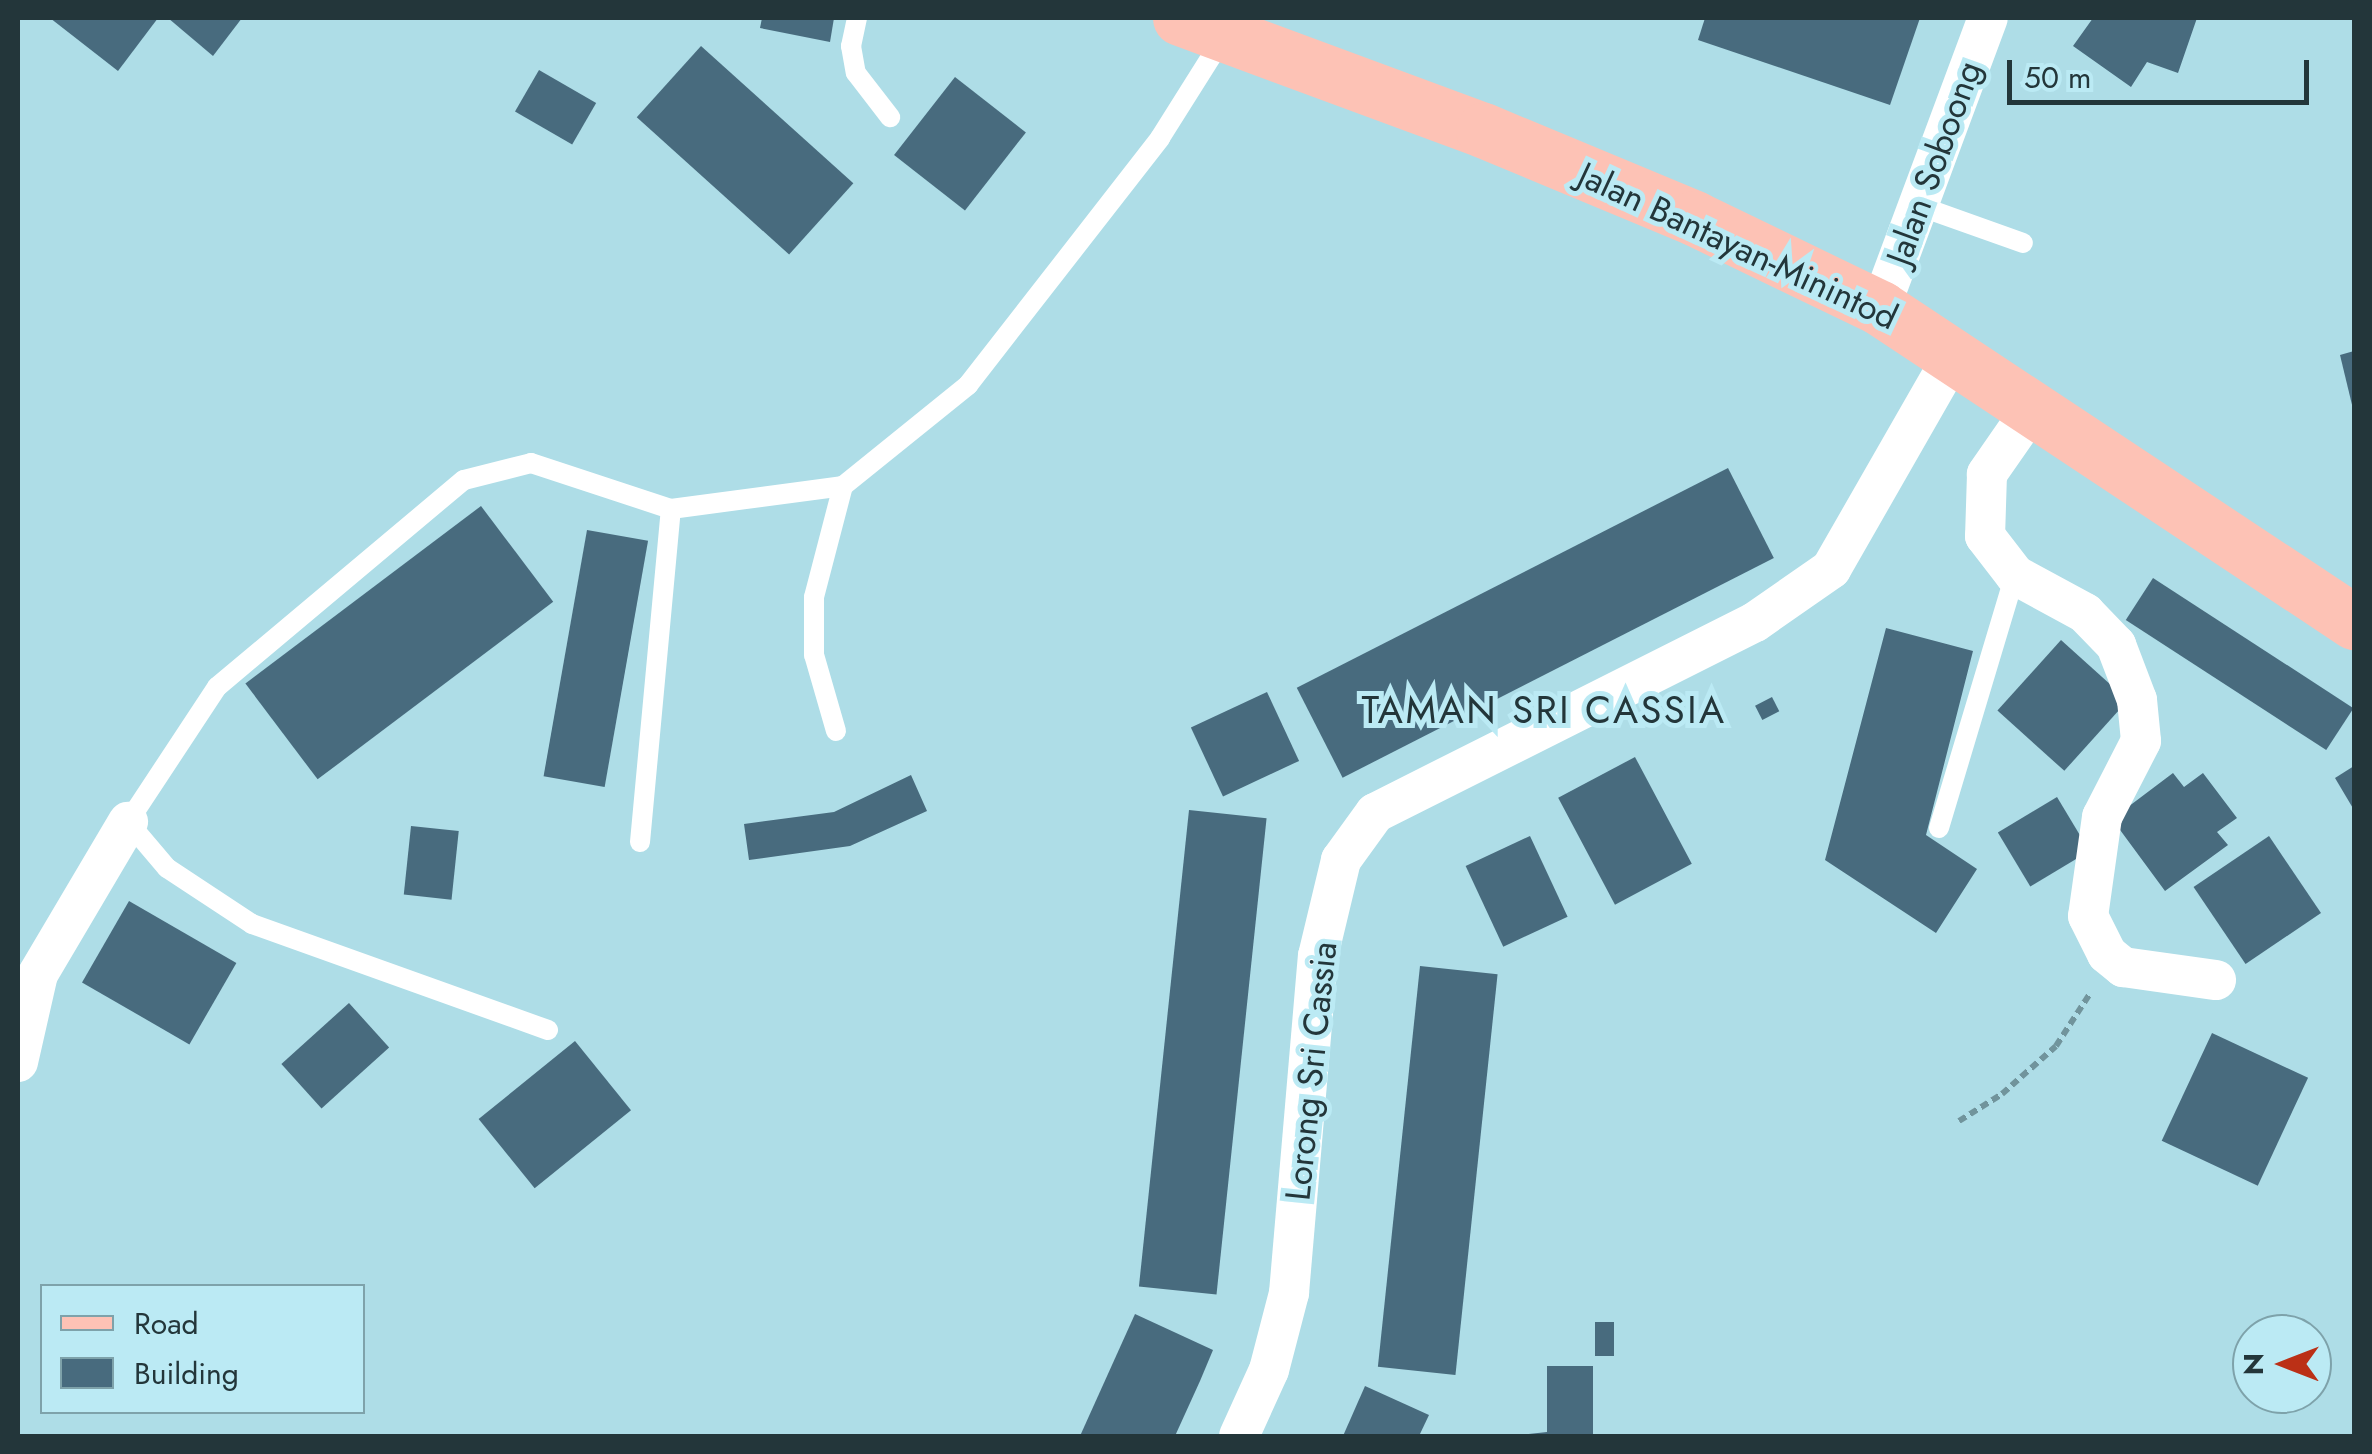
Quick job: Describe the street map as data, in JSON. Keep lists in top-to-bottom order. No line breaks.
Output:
{"streets":{"main road":["Jalan Bantayan-Minintod"],"street":["Jalan Soboong","Lorong Sri Cassia"]},"crossings":[["Jalan Soboong","Jalan Bantayan-Minintod"],["Jalan Bantayan-Minintod","Lorong Sri Cassia"]],"districts":["TAMAN SRI CASSIA"],"legend":["Road","Building"],"scale_bar":"50 m","north":"left"}
